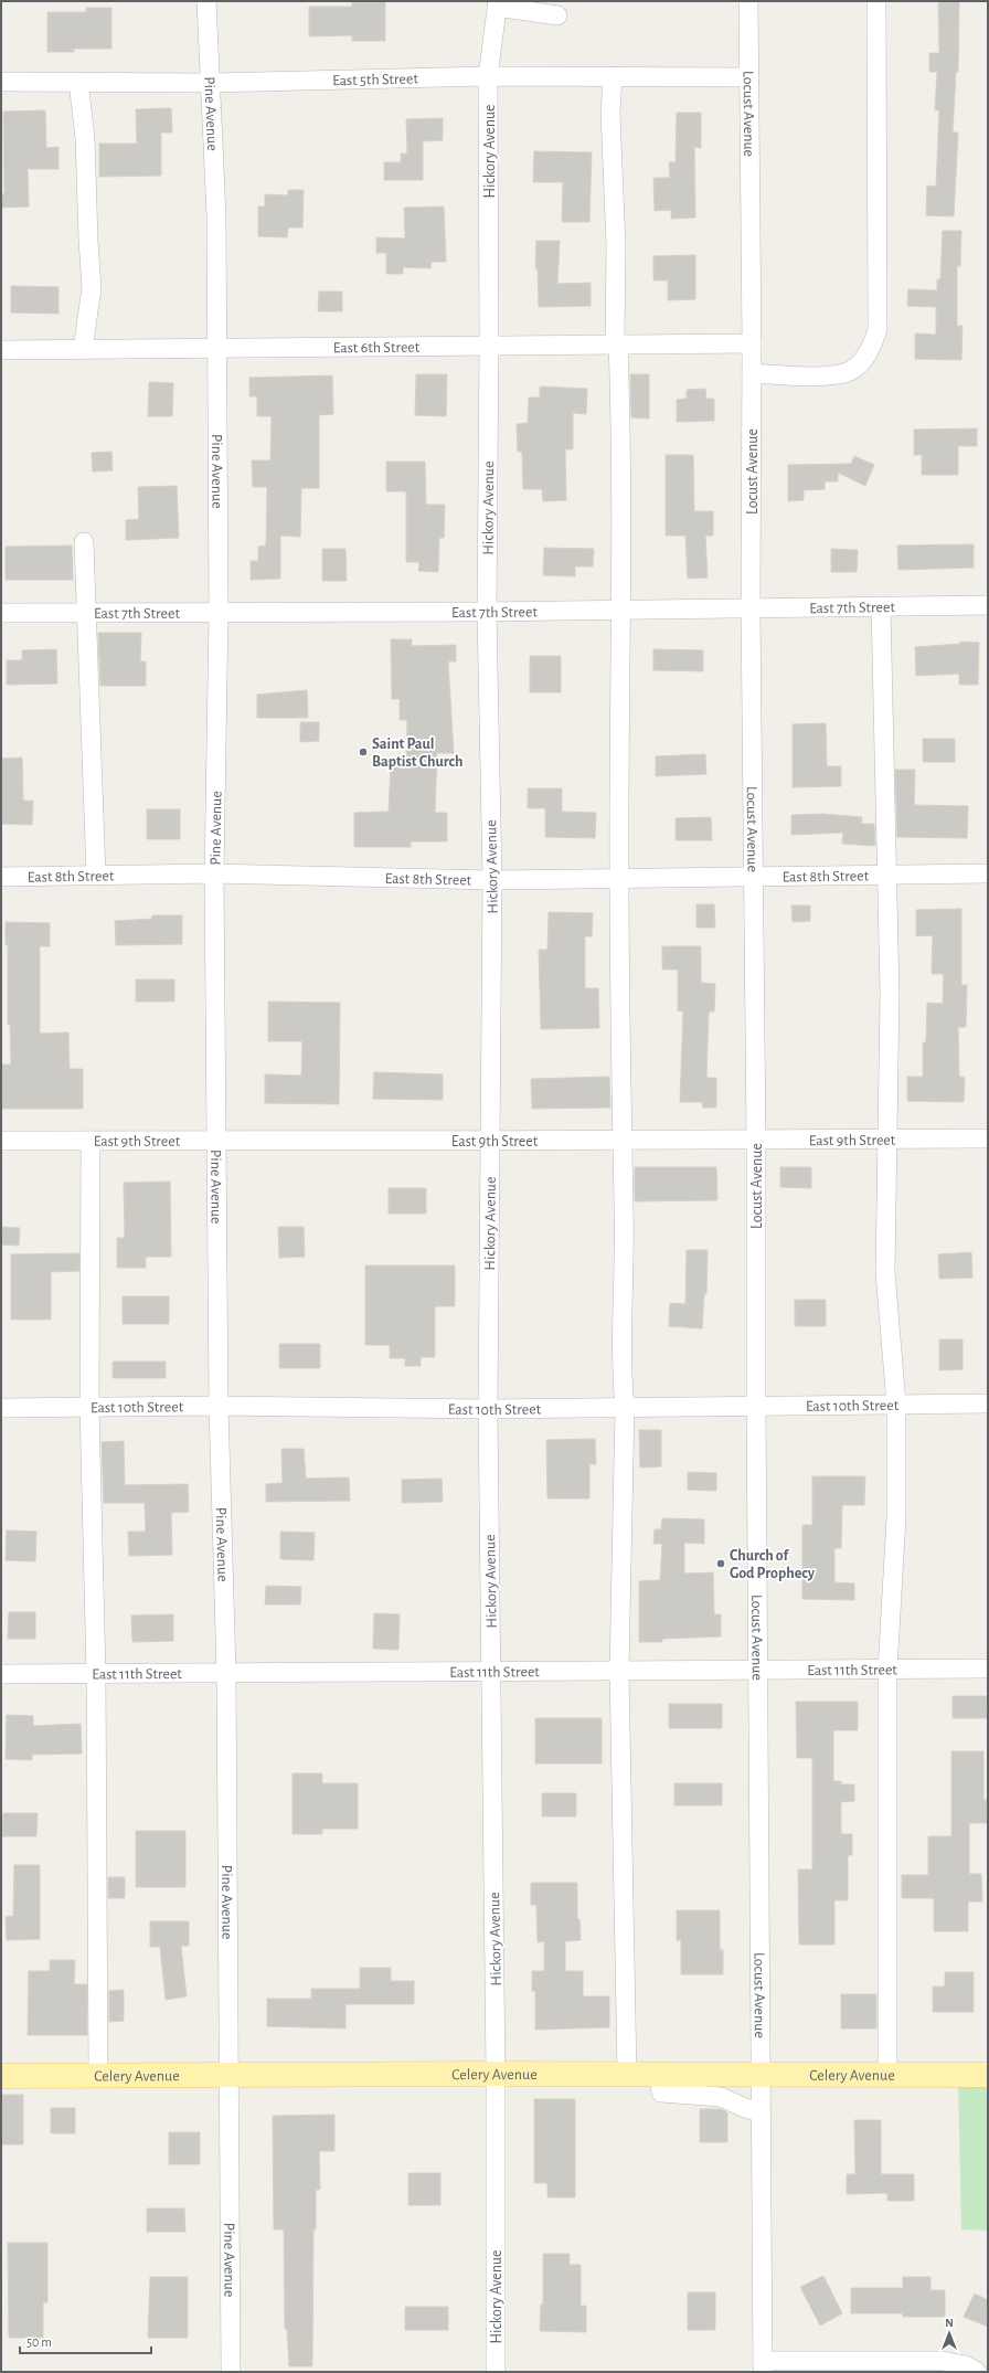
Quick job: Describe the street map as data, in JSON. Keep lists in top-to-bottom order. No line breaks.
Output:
{"streets":{"main road":["Celery Avenue"],"street":["East 5th Street","Pine Avenue","Locust Avenue","Hickory Avenue","East 6th Street","East 7th Street","East 8th Street","East 9th Street","East 10th Street","East 11th Street"]},"crossings":[["East 5th Street","Pine Avenue"],["East 5th Street","Locust Avenue"],["East 5th Street","Hickory Avenue"],["Pine Avenue","East 6th Street"],["Pine Avenue","East 7th Street"],["Pine Avenue","East 8th Street"],["Pine Avenue","East 9th Street"],["Pine Avenue","East 10th Street"],["Pine Avenue","East 11th Street"],["Pine Avenue","Celery Avenue"],["Locust Avenue","East 6th Street"],["Locust Avenue","East 7th Street"],["Locust Avenue","East 8th Street"],["Locust Avenue","East 9th Street"],["Locust Avenue","East 10th Street"],["Locust Avenue","East 11th Street"],["Locust Avenue","Celery Avenue"],["Hickory Avenue","East 6th Street"],["Hickory Avenue","East 7th Street"],["Hickory Avenue","East 8th Street"],["Hickory Avenue","East 9th Street"],["Hickory Avenue","East 10th Street"],["Hickory Avenue","East 11th Street"],["Hickory Avenue","Celery Avenue"]],"places":["Saint Paul Baptist Church","Church of God Prophecy"],"scale_bar":"50 m","north":"top"}
